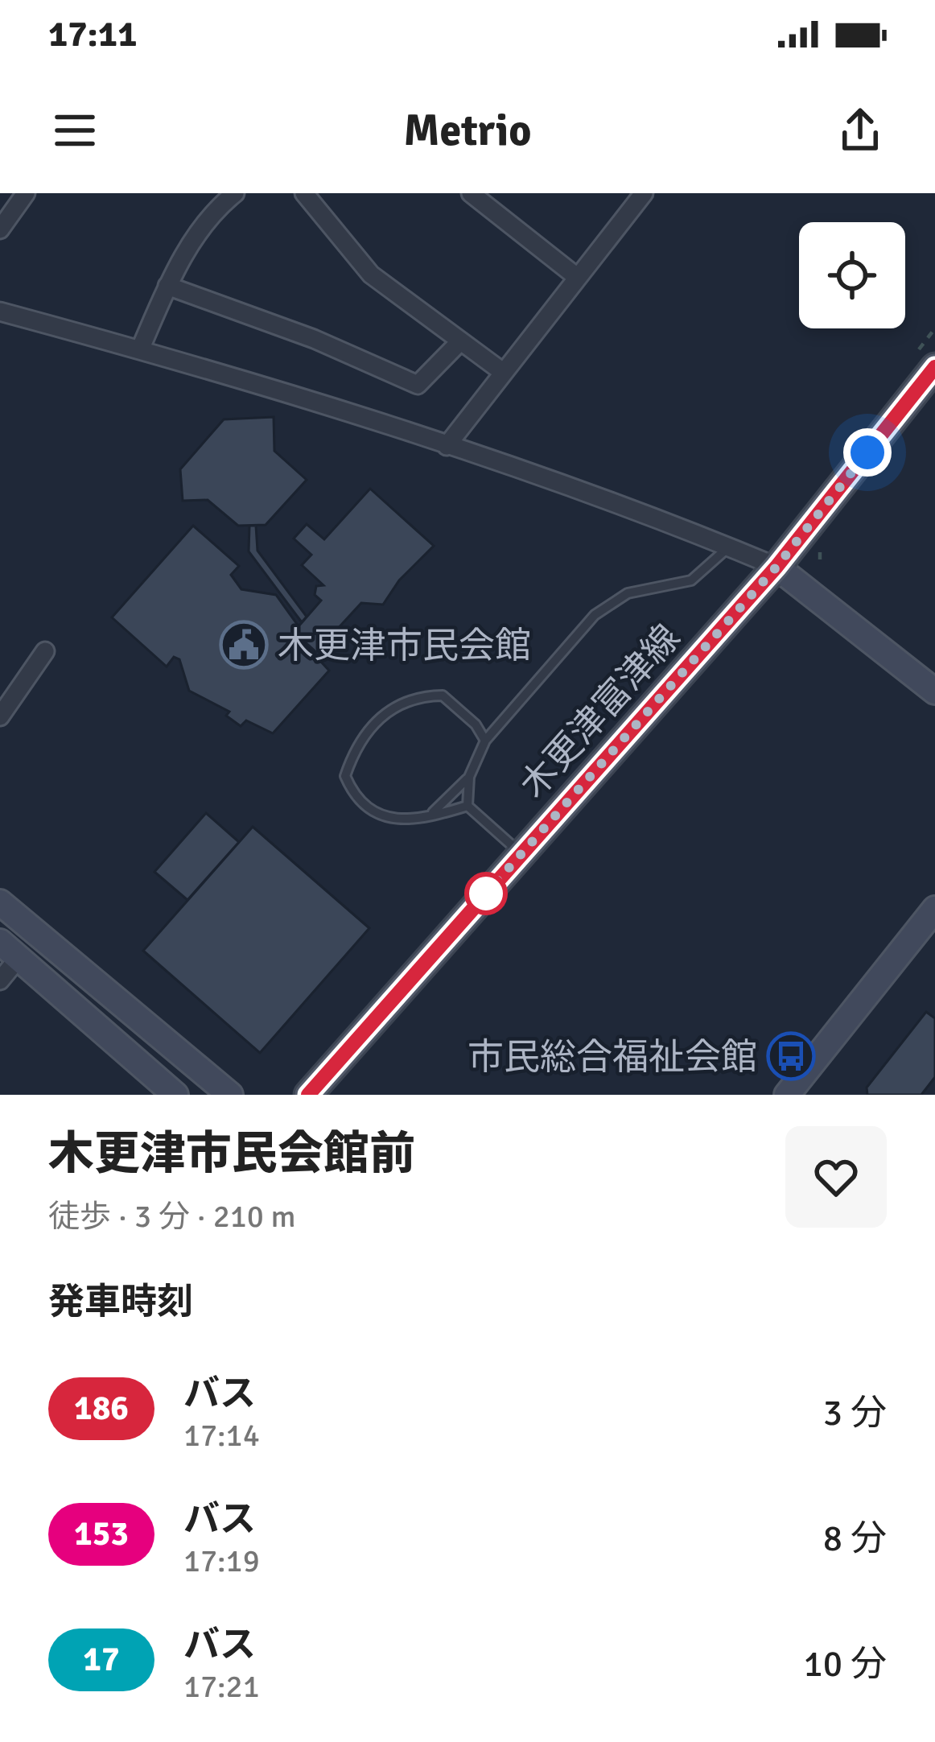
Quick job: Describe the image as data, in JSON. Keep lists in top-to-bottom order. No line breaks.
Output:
{"streets":{"main road":["木更津富津線"]},"places":{"public building":["木更津市民会館"],"bus stop":["市民総合福祉会館"]},"lines":["bus line 186"],"page":{"status":"17:11","header":"Metrio","heading":[["木更津市民会館前","徒歩 · 3 分 · 210 m"],"発車時刻"],"list":[{"mark":"186","name":"バス","note":"17:14","value":"3 分"},{"mark":"153","name":"バス","note":"17:19","value":"8 分"},{"mark":"17","name":"バス","note":"17:21","value":"10 分"}]}}
